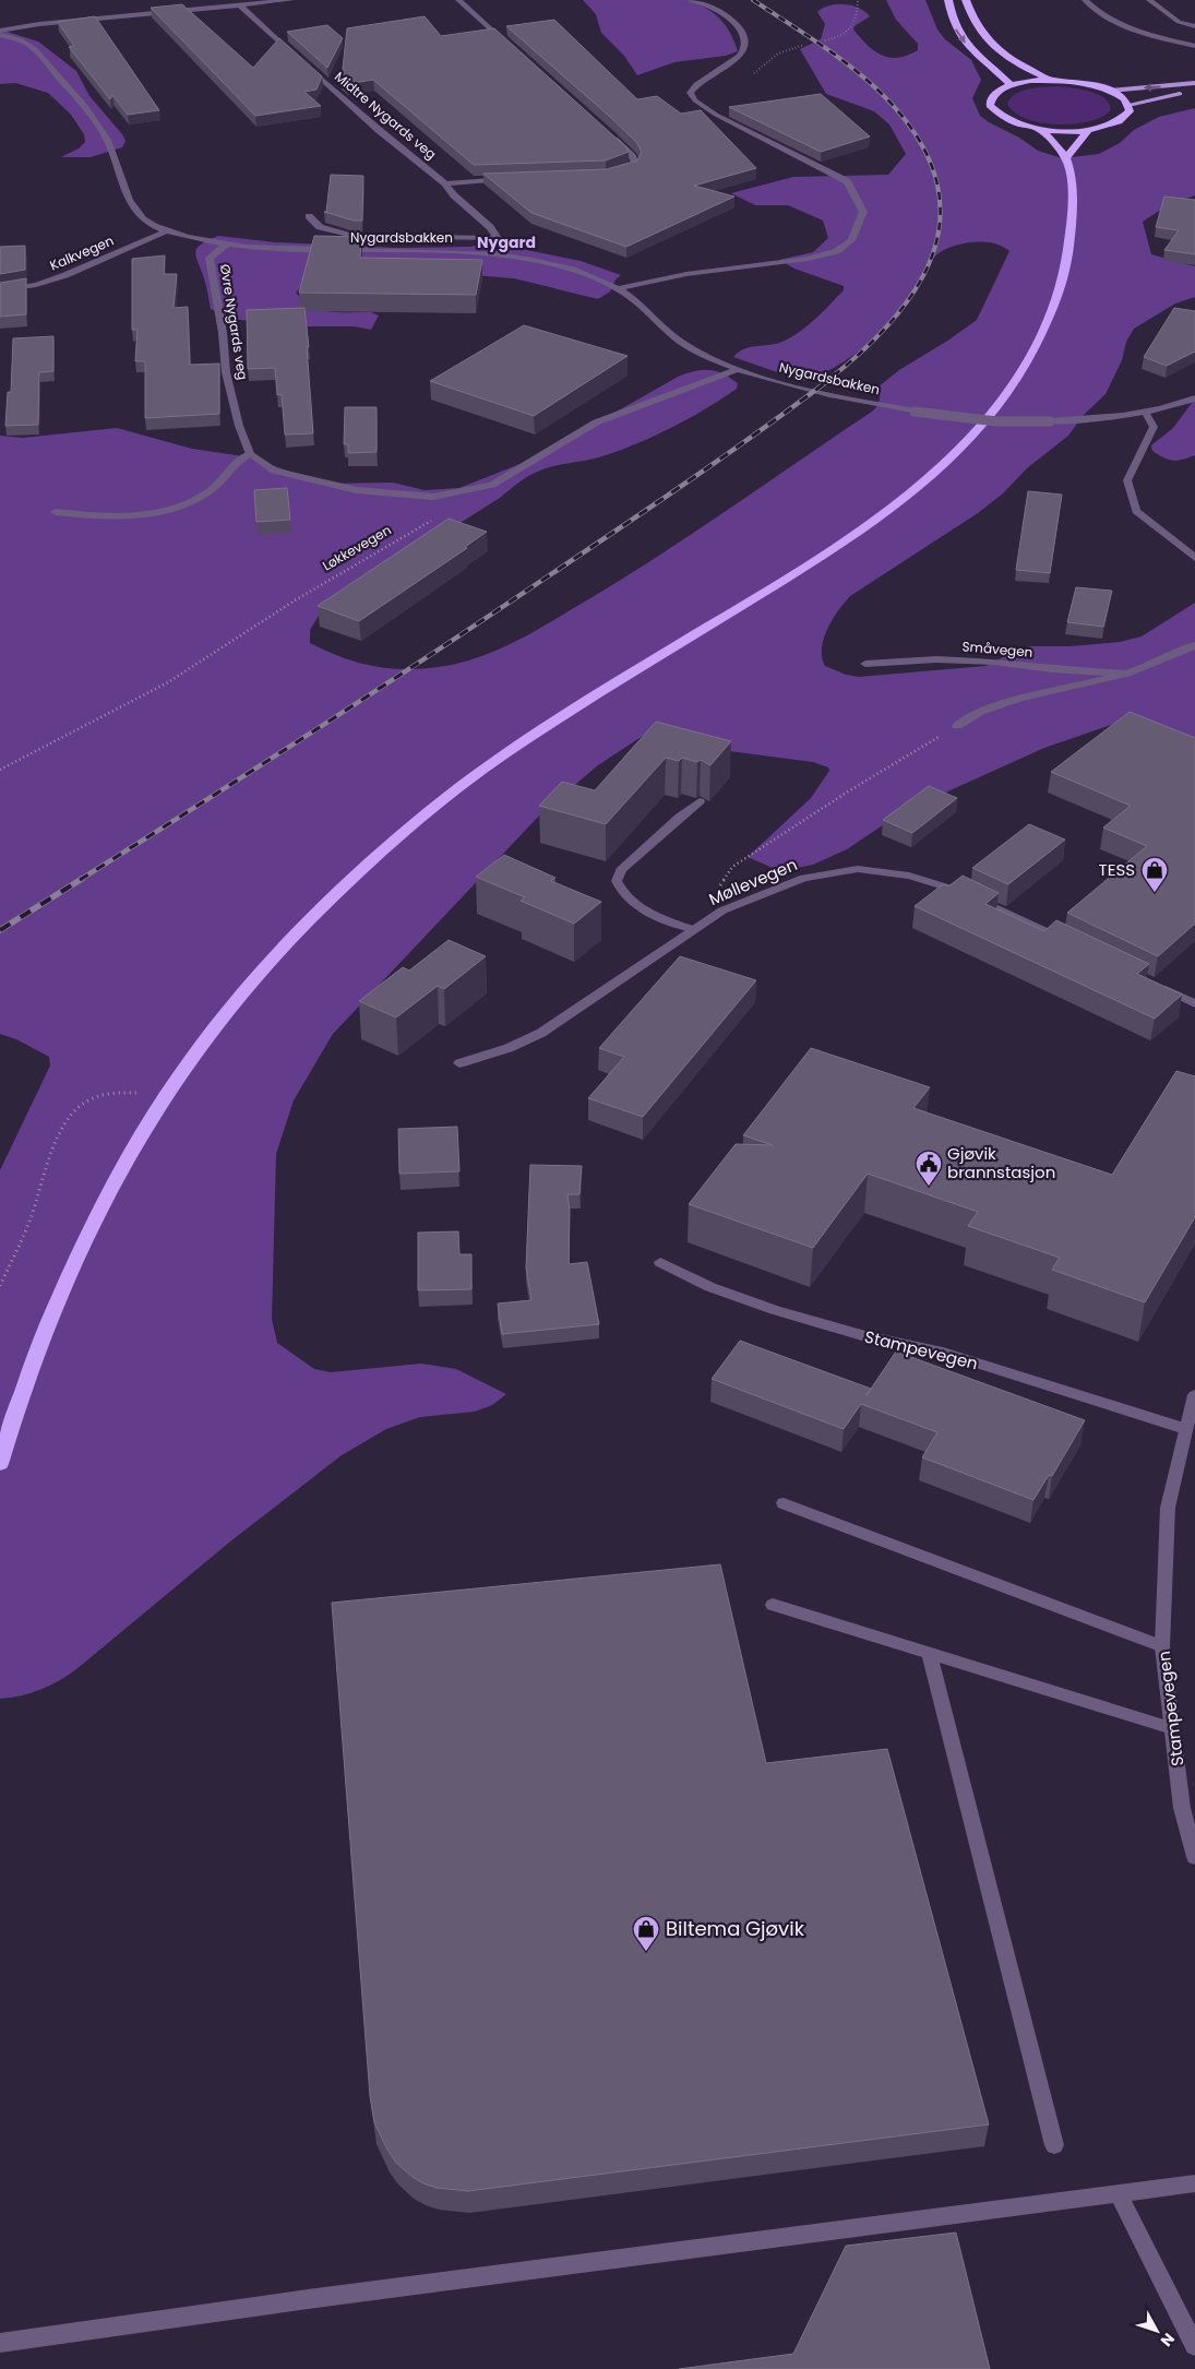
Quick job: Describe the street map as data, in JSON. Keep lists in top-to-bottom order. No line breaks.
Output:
{"streets":{"street":["Midtre Nygards veg","Nygardsbakken","Kalkvegen","Øvre Nygards veg","Småvegen","Møllevegen","Stampevegen"],"path":["Løkkevegen"]},"crossings":[["Midtre Nygards veg","Nygardsbakken"],["Nygardsbakken","Kalkvegen"],["Nygardsbakken","Øvre Nygards veg"]],"districts":["Nygard"],"places":{"shop":["TESS","Biltema Gjøvik"],"public building":["Gjøvik brannstasjon"]},"north":"bottom right"}
